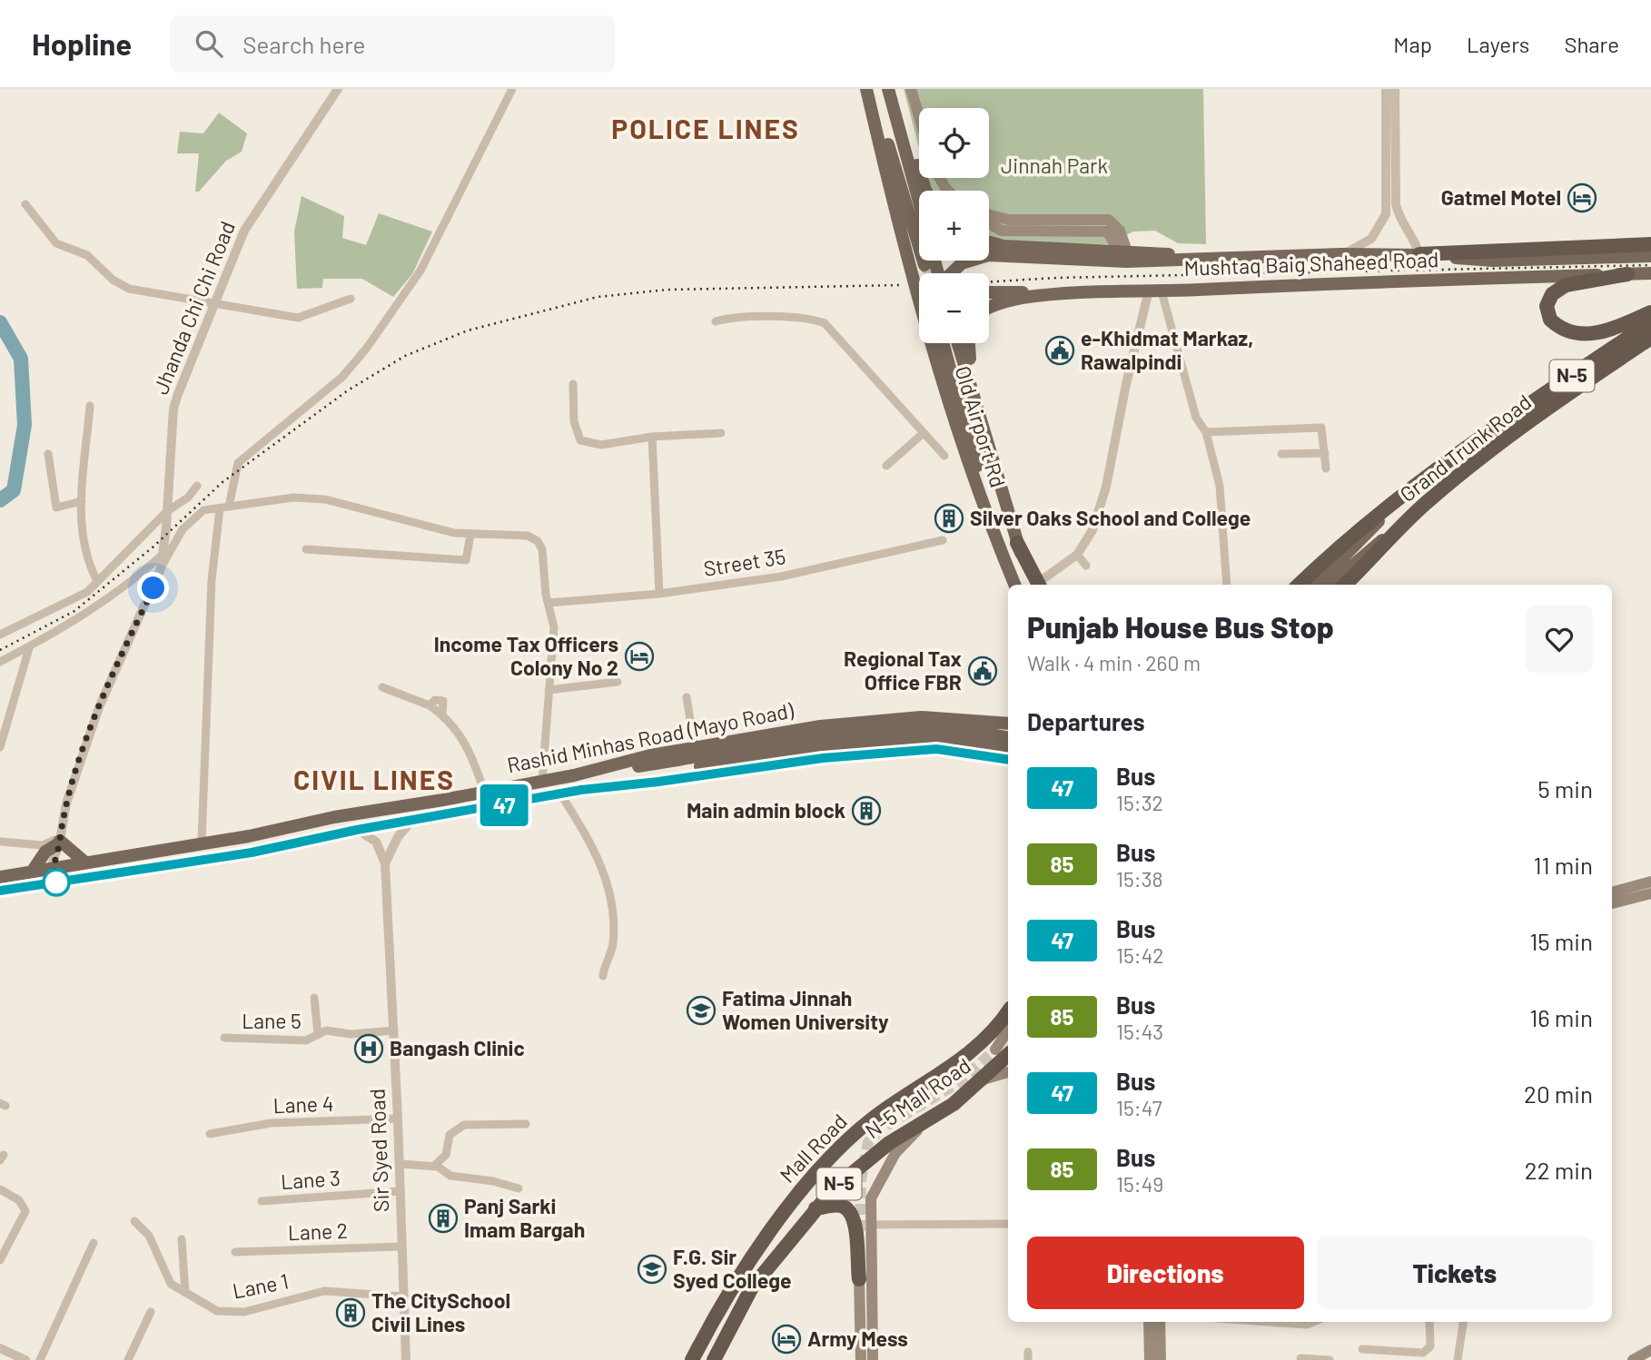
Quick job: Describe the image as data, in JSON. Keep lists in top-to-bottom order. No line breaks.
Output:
{"streets":{"highway":["N-5","Grand Trunk Road","N-5 Mall Road","Mall Road"],"main road":["Mushtaq Baig Shaheed Road","Old Airport Rd","Rashid Minhas Road (Mayo Road)"],"street":["Jhanda Chi Chi Road","Street 35","Lane 5","Lane 4","Sir Syed Road","Lane 3","Lane 2","Lane 1"]},"crossings":[["Jhanda Chi Chi Road","Rashid Minhas Road (Mayo Road)"],["N-5","Grand Trunk Road"],["Rashid Minhas Road (Mayo Road)","Sir Syed Road"],["Lane 5","Sir Syed Road"],["Lane 4","Sir Syed Road"],["Sir Syed Road","Lane 3"],["Sir Syed Road","Lane 2"],["Sir Syed Road","Lane 1"]],"districts":["POLICE LINES","CIVIL LINES"],"parks":["Jinnah Park"],"places":{"hotel":["Gatmel Motel","Income Tax Officers Colony No 2","Army Mess"],"public building":["e-Khidmat Markaz, Rawalpindi","Regional Tax Office FBR"],"building":["Silver Oaks School and College","Main admin block","Panj Sarki Imam Bargah","The CitySchool Civil Lines"],"school or university":["Fatima Jinnah Women University","F.G. Sir Syed College"],"hospital":["Bangash Clinic"]},"lines":["bus line 47"],"page":{"header":"Hopline","search":"Search here","nav":["Map","Layers","Share"],"on_map":"47","map_buttons":["+","−"],"heading":[["Punjab House Bus Stop","Walk · 4 min · 260 m"],"Departures"],"list":[{"mark":"47","name":"Bus","note":"15:32","value":"5 min"},{"mark":"85","name":"Bus","note":"15:38","value":"11 min"},{"mark":"47","name":"Bus","note":"15:42","value":"15 min"},{"mark":"85","name":"Bus","note":"15:43","value":"16 min"},{"mark":"47","name":"Bus","note":"15:47","value":"20 min"},{"mark":"85","name":"Bus","note":"15:49","value":"22 min"}],"buttons":["Directions","Tickets"]}}
